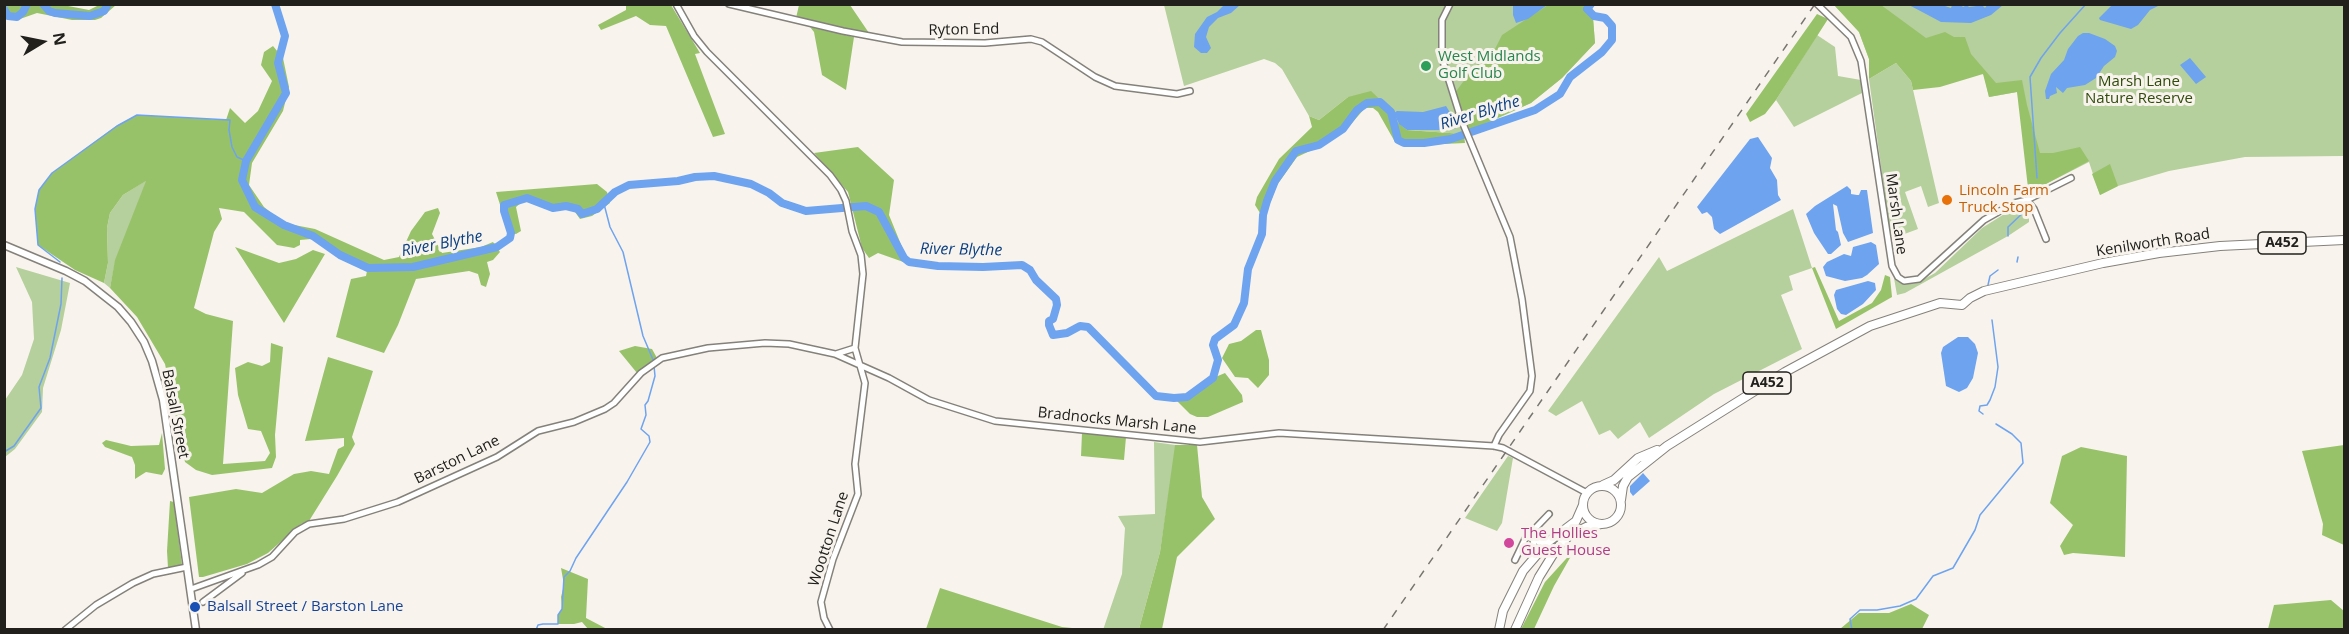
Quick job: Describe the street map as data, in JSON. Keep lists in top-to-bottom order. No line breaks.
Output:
{"streets":{"highway":["Kenilworth Road","A452"],"main road":["Balsall Street"],"street":["Ryton End","Marsh Lane","Bradnocks Marsh Lane","Barston Lane","Wootton Lane"]},"crossings":[["Kenilworth Road","A452"],["A452","Bradnocks Marsh Lane"],["Balsall Street","Barston Lane"],["Bradnocks Marsh Lane","Barston Lane"],["Bradnocks Marsh Lane","Wootton Lane"]],"water":["River Blythe"],"parks":["Marsh Lane Nature Reserve"],"places":["West Midlands Golf Club","Lincoln Farm Truck Stop","The Hollies Guest House","Balsall Street / Barston Lane"],"north":"right"}
